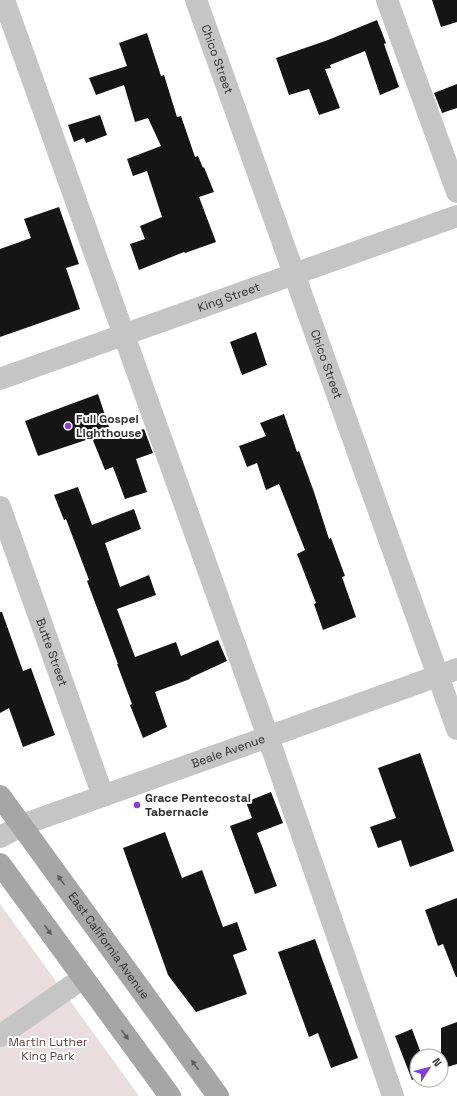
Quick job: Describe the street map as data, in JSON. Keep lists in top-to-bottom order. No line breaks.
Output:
{"streets":{"main road":["East California Avenue"],"street":["Chico Street","King Street","Butte Street","Beale Avenue"]},"crossings":[["Chico Street","King Street"],["Chico Street","Beale Avenue"],["Butte Street","Beale Avenue"],["Beale Avenue","East California Avenue"]],"parks":["Martin Luther King Park"],"places":["Full Gospel Lighthouse","Grace Pentecostal Tabernacle"],"north":"top right"}
